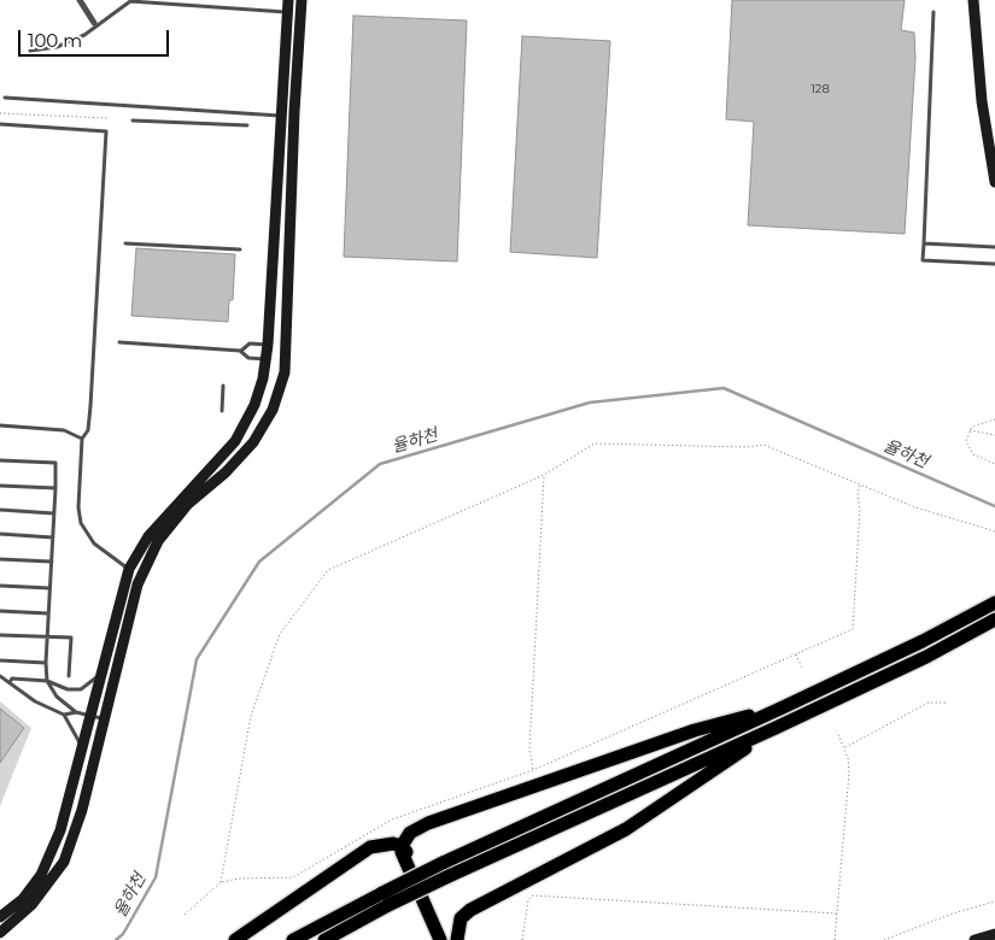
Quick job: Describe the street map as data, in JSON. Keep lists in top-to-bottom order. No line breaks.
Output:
{"water":["율하천"],"house_numbers":["128"],"scale_bar":"100 m"}
